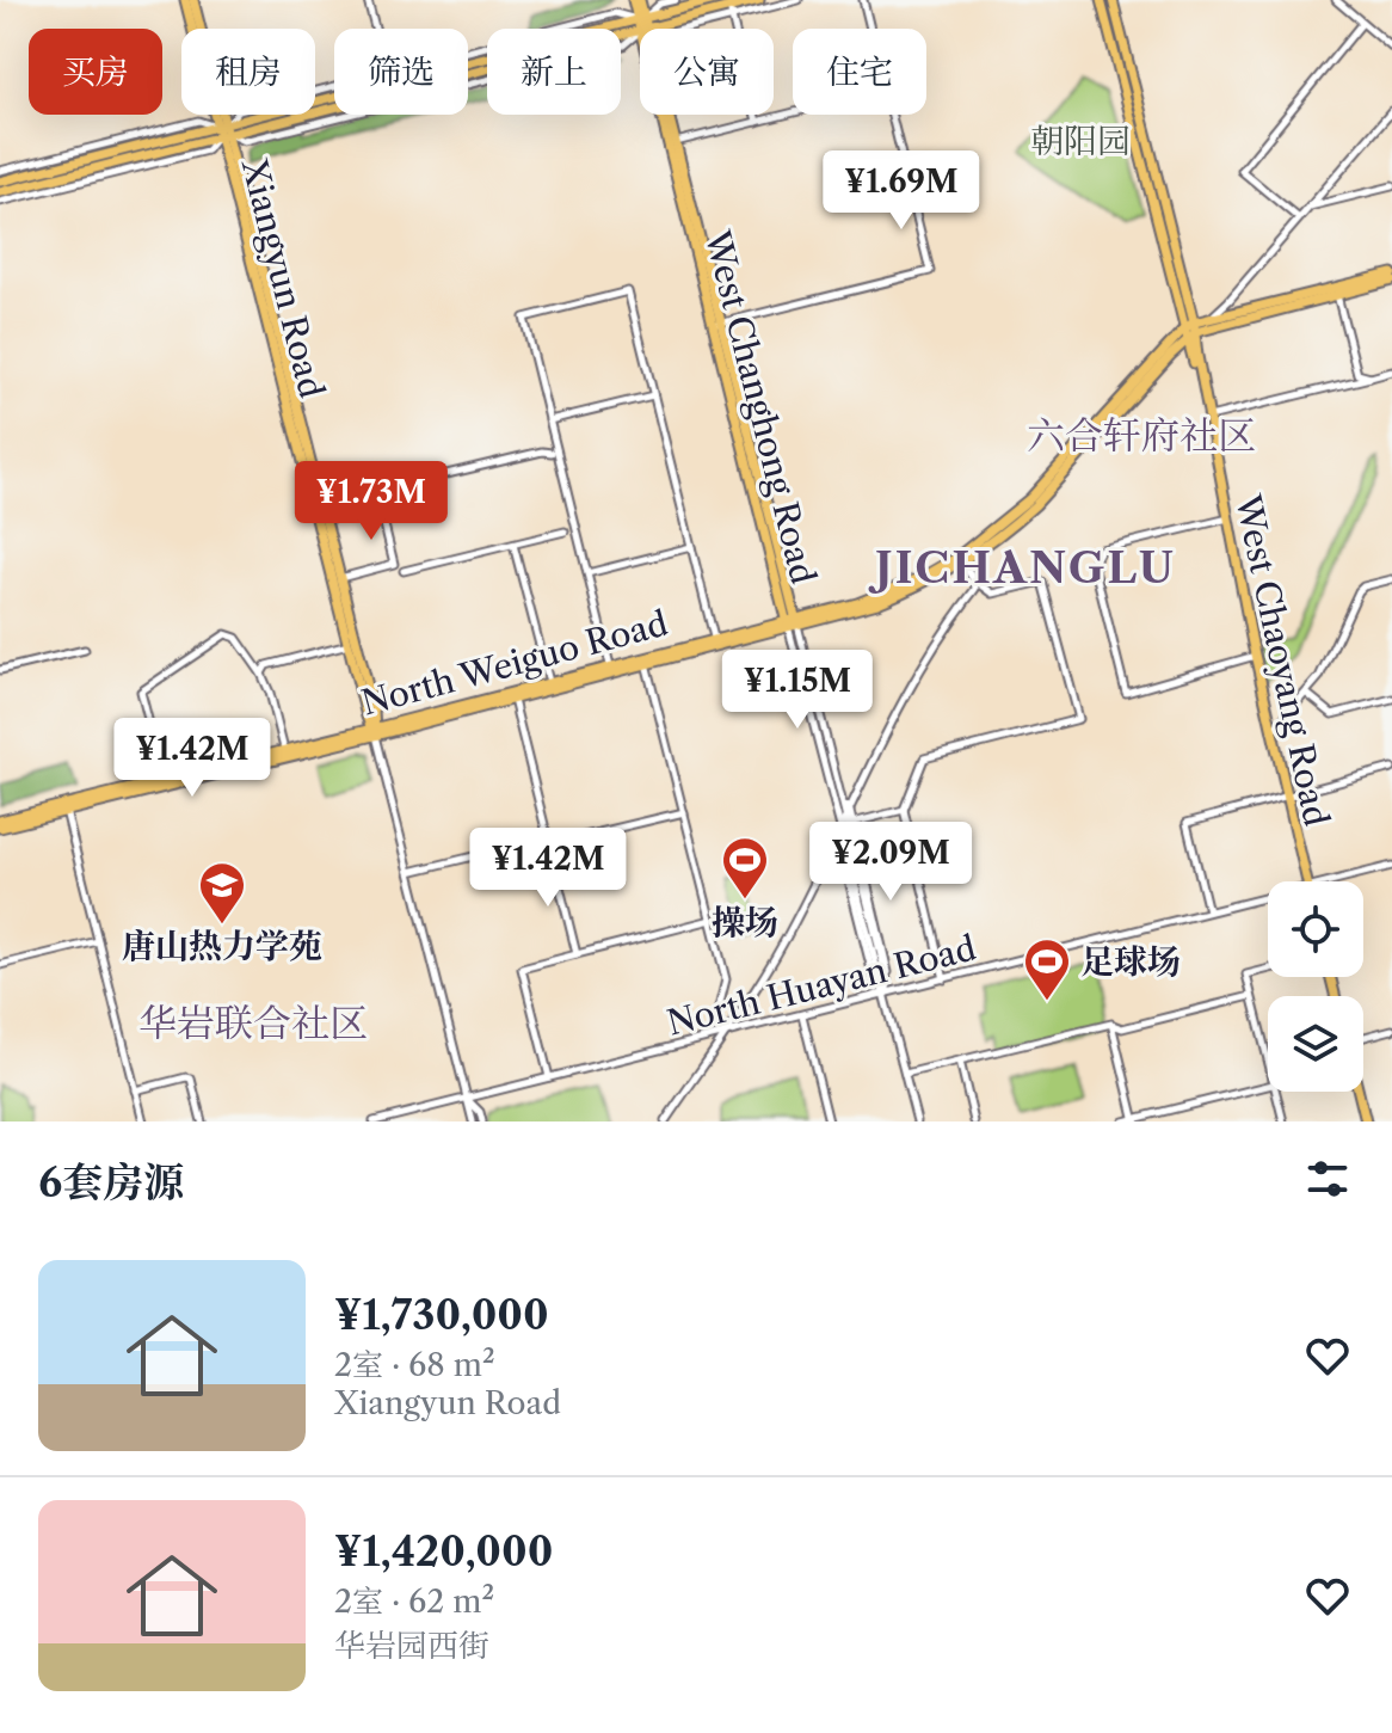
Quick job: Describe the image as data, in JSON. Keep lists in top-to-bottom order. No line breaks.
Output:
{"streets":{"main road":["Xiangyun Road","West Changhong Road","West Chaoyang Road","North Weiguo Road"],"street":["North Huayan Road"]},"crossings":[["Xiangyun Road","North Weiguo Road"],["Xiangyun Road","North Huayan Road"],["West Changhong Road","North Weiguo Road"],["West Changhong Road","North Huayan Road"],["West Chaoyang Road","North Weiguo Road"]],"districts":["六合轩府社区","JICHANGLU","华岩联合社区"],"parks":["朝阳园"],"places":{"sports":["操场","足球场"],"school or university":["唐山热力学苑"]},"page":{"chip":["买房","租房","筛选","新上","公寓","住宅"],"price":["¥1.69M","¥1.73M","¥1.15M","¥1.42M","¥2.09M","¥1.42M"],"heading":"6套房源","list":[{"name":"¥1,730,000","note":"2室 · 68 m² · Xiangyun Road"},{"name":"¥1,420,000","note":"2室 · 62 m² · 华岩园西街"}]}}
